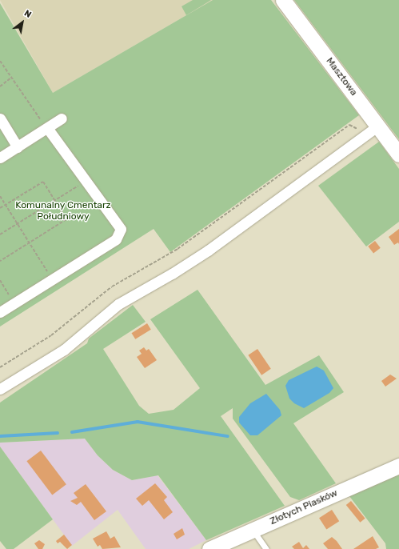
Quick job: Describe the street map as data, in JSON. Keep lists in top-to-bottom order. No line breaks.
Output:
{"streets":{"street":["Masztowa","Złotych Piasków"]},"parks":["Komunalny Cmentarz Południowy"],"north":"top right"}
